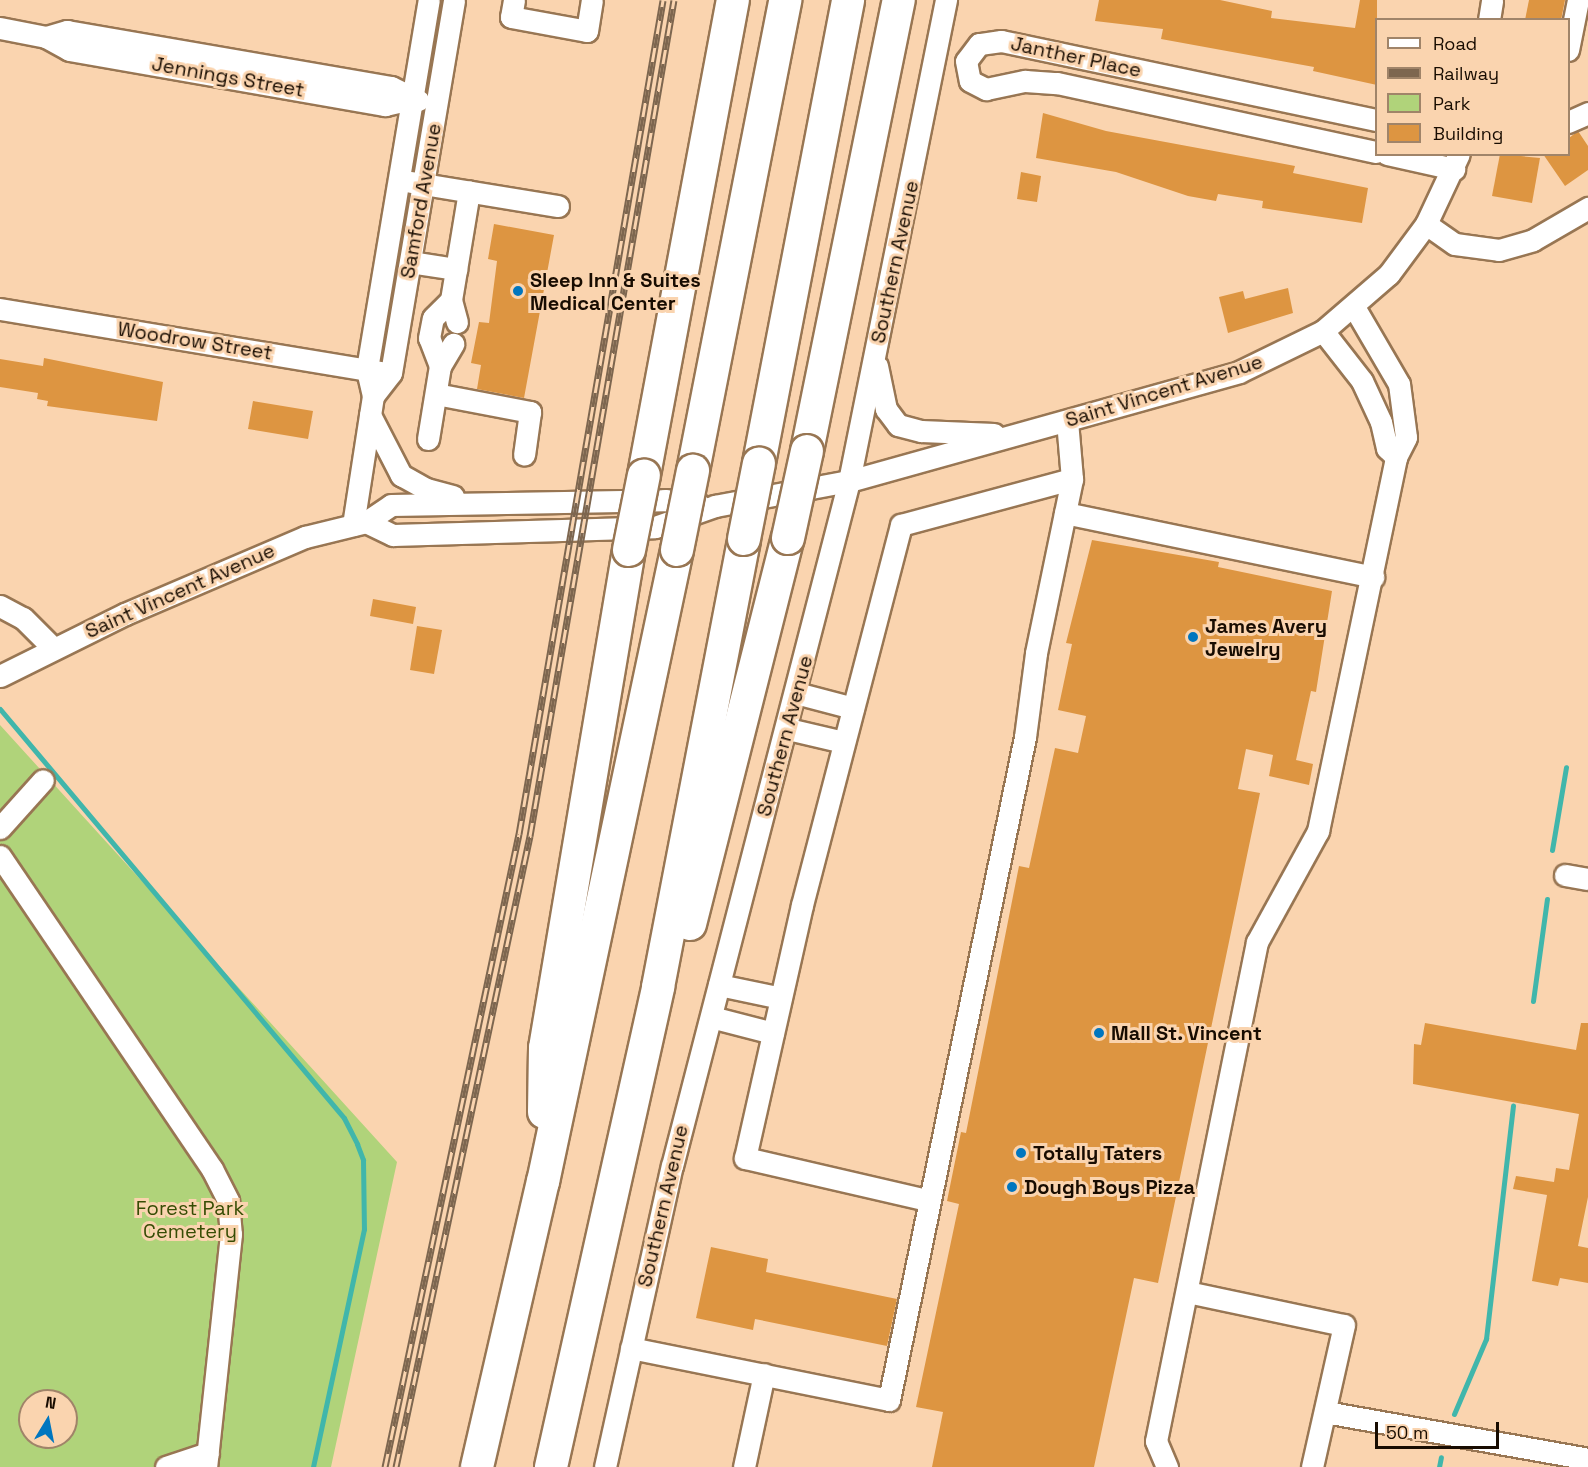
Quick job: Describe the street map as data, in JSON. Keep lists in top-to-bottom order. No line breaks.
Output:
{"streets":{"street":["Janther Place","Jennings Street","Samford Avenue","Southern Avenue","Woodrow Street","Saint Vincent Avenue"]},"crossings":[["Jennings Street","Samford Avenue"],["Samford Avenue","Woodrow Street"],["Samford Avenue","Saint Vincent Avenue"],["Southern Avenue","Saint Vincent Avenue"]],"parks":["Forest Park Cemetery"],"places":["Sleep Inn & Suites Medical Center","James Avery Jewelry","Mall St. Vincent","Totally Taters","Dough Boys Pizza"],"legend":["Road","Railway","Park","Building"],"scale_bar":"50 m","north":"top"}
